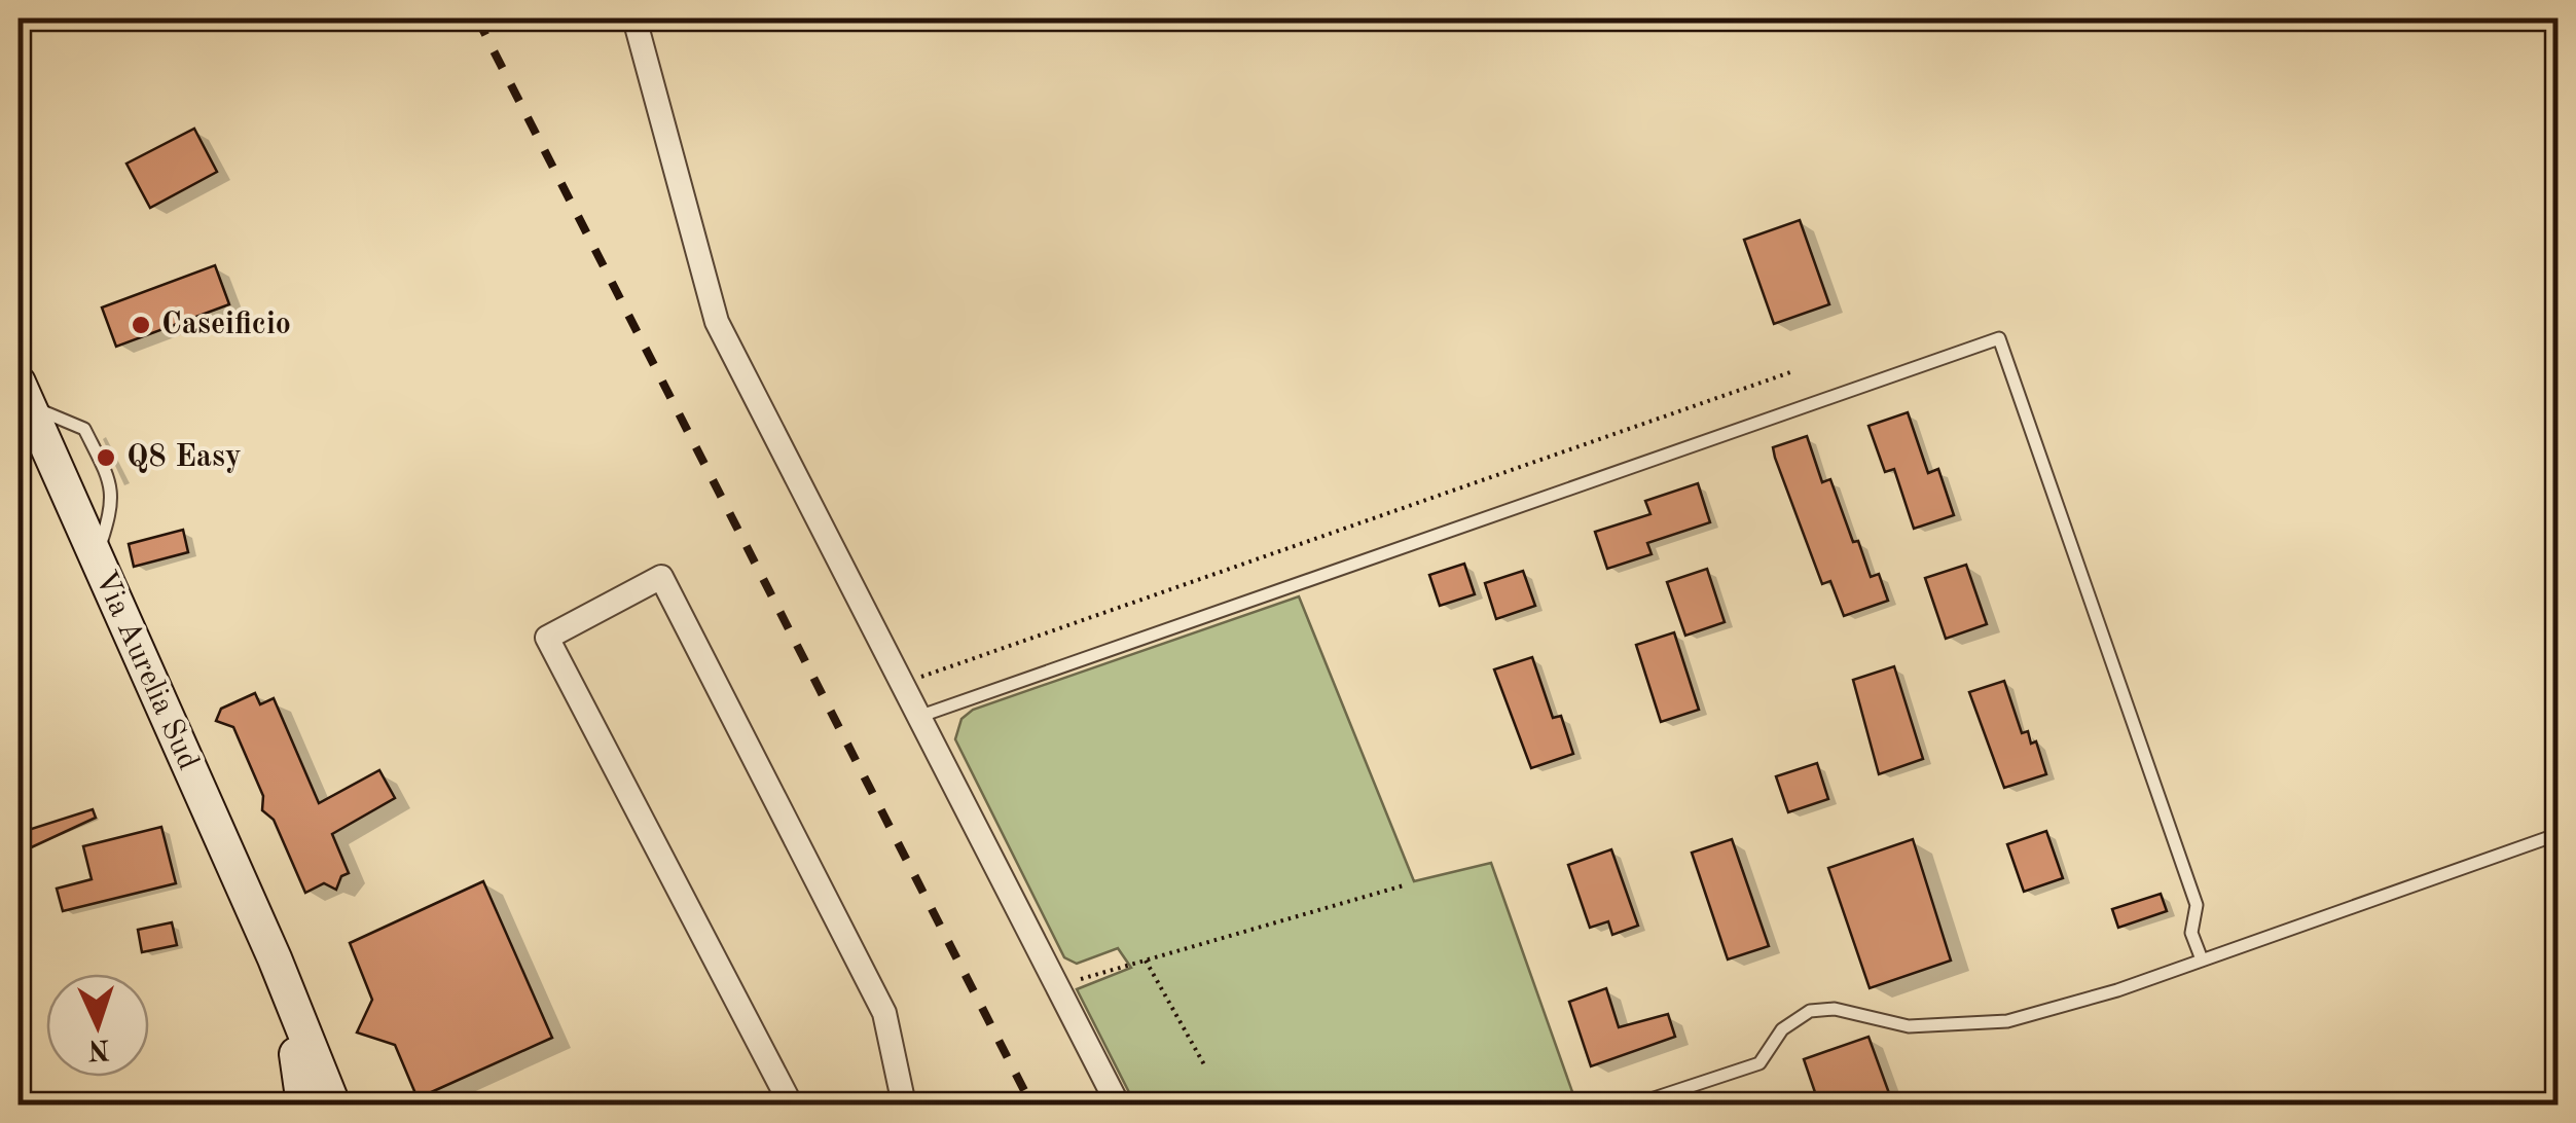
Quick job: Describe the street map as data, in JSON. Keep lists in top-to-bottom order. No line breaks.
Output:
{"streets":{"main road":["Via Aurelia Sud"]},"places":["Caseificio","Q8 Easy"],"north":"bottom"}
